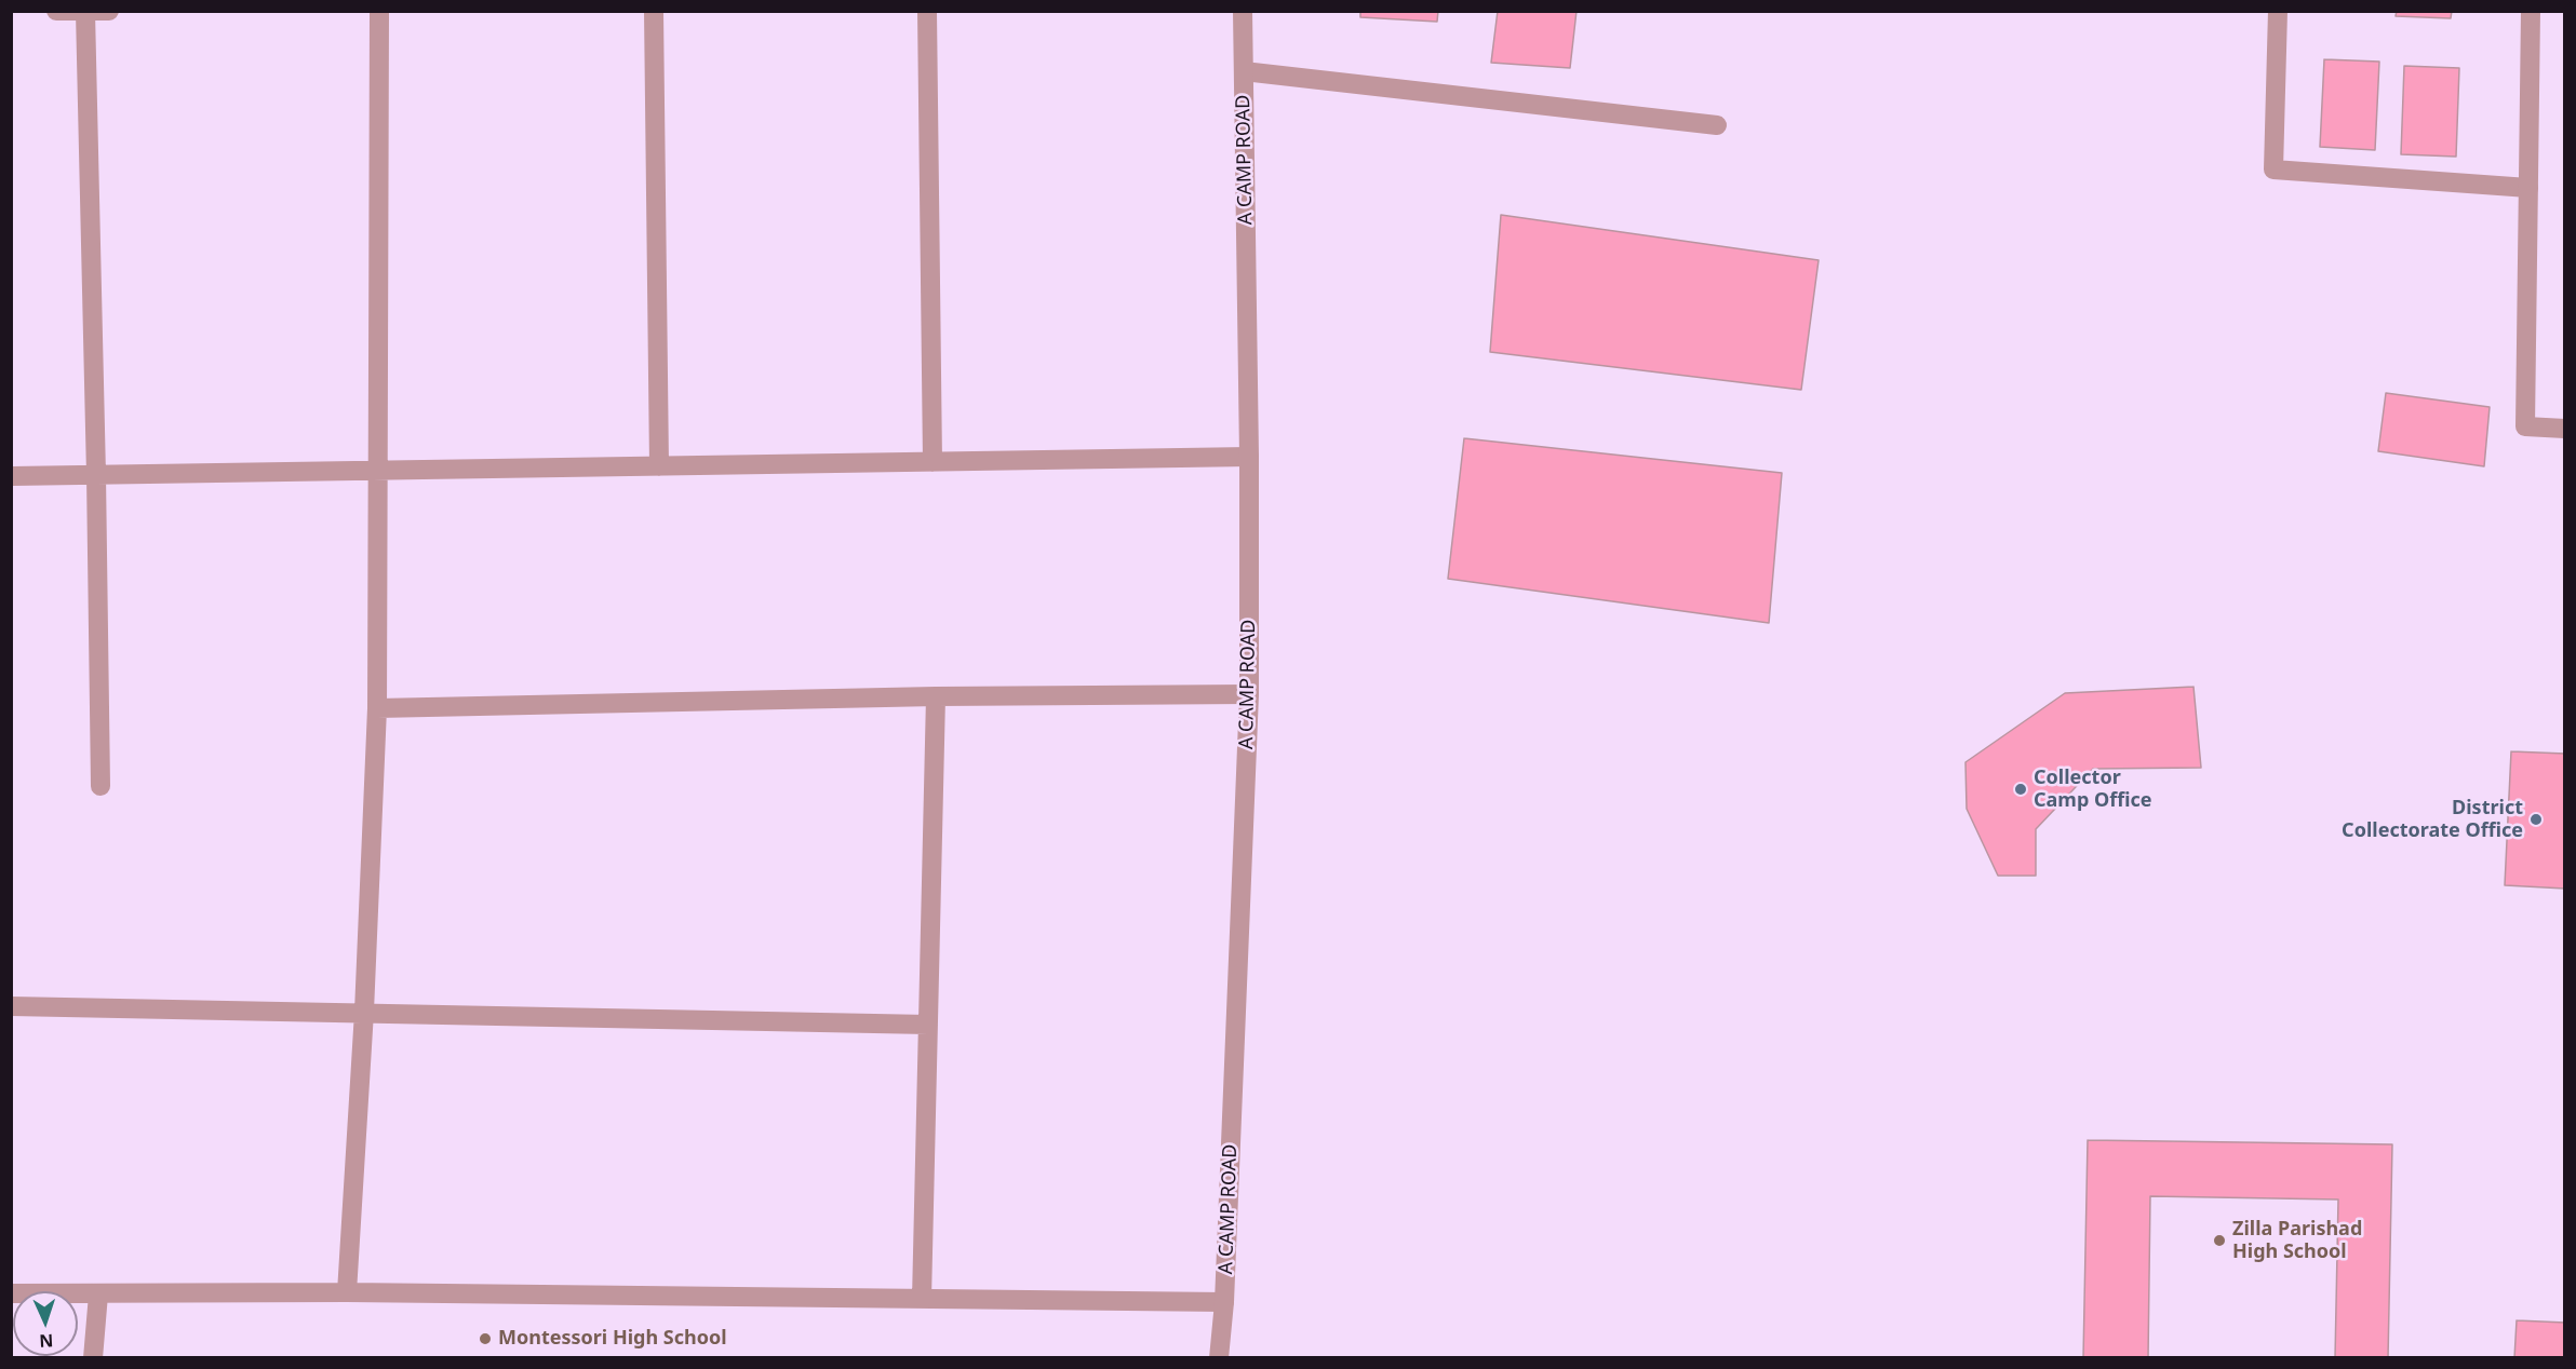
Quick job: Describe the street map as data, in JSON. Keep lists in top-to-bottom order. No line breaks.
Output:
{"streets":{"street":["A CAMP ROAD"]},"places":["Collector Camp Office","District Collectorate Office","Zilla Parishad High School","Montessori High School"],"north":"bottom"}
